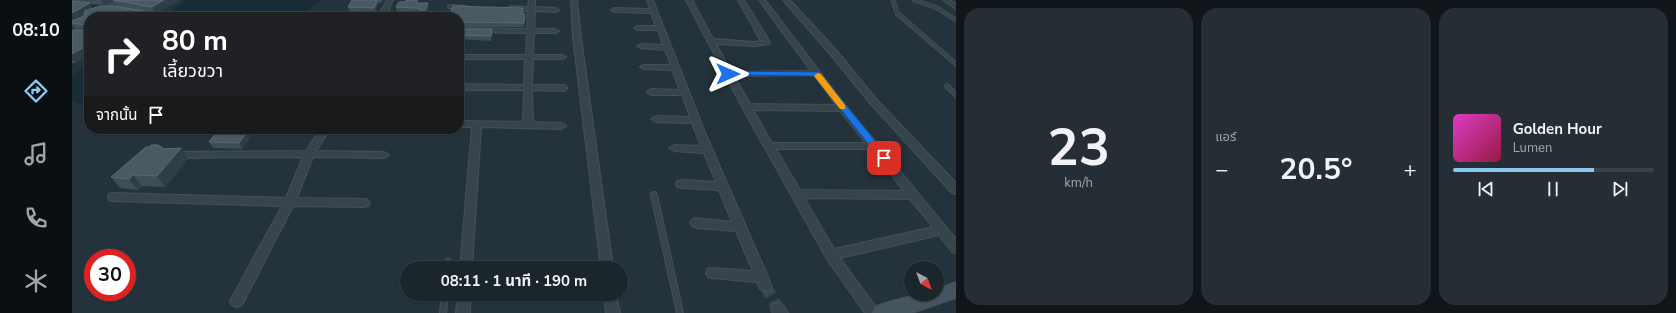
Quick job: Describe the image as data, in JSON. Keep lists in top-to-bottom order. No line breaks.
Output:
{"north":"bottom right","page":{"tabs":"08:10","tile":[["23","km/h"],"แอร์"],"turn":["80 m","เลี้ยวขวา"],"then":"จากนั้น","song":["Golden Hour","Lumen"],"heat":["−","20.5°","+"],"limit":"30","trip":"08:11 · 1 นาที · 190 m"}}
